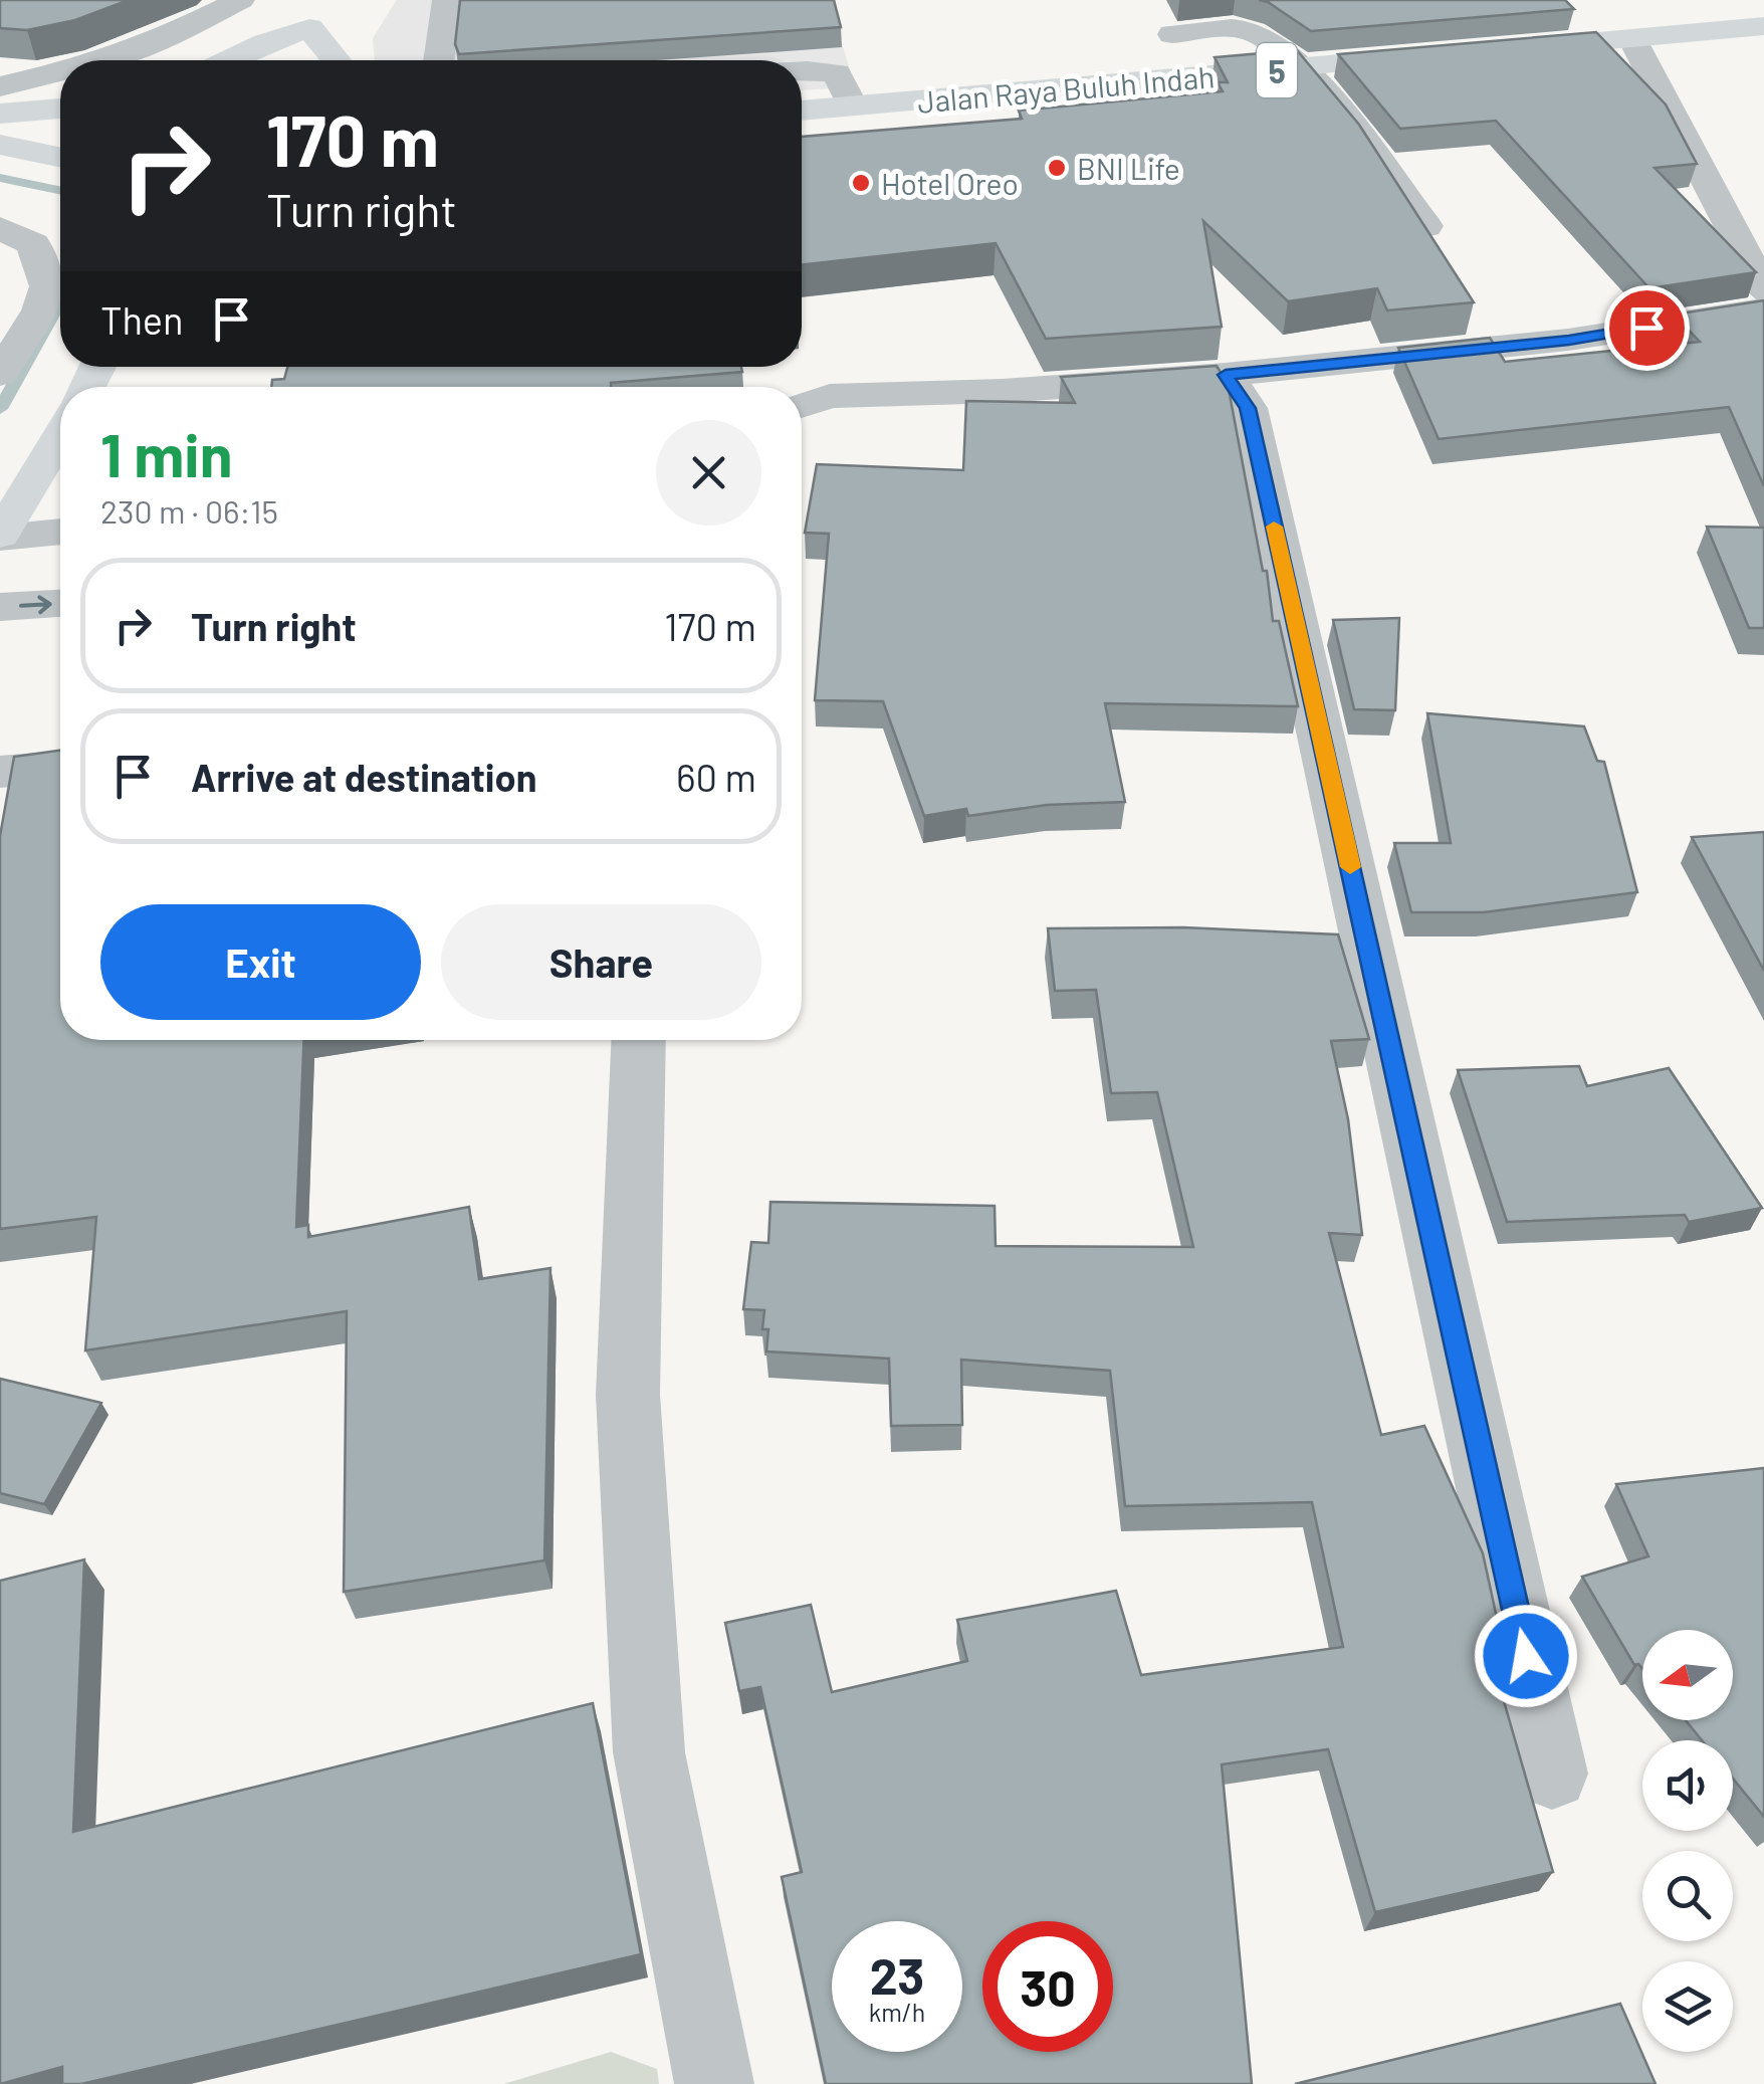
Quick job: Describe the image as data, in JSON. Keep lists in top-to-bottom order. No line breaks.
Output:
{"streets":{"main road":["5","Jalan Raya Buluh Indah"]},"places":["BNI Life","Hotel Oreo"],"north":"left","page":{"turn":["170 m","Turn right"],"then":"Then","heading":["1 min","230 m · 06:15"],"list":[{"name":"Turn right","value":"170 m"},{"name":"Arrive at destination","value":"60 m"}],"buttons":["Exit","Share"],"speed":"23 km/h","limit":"30"}}
